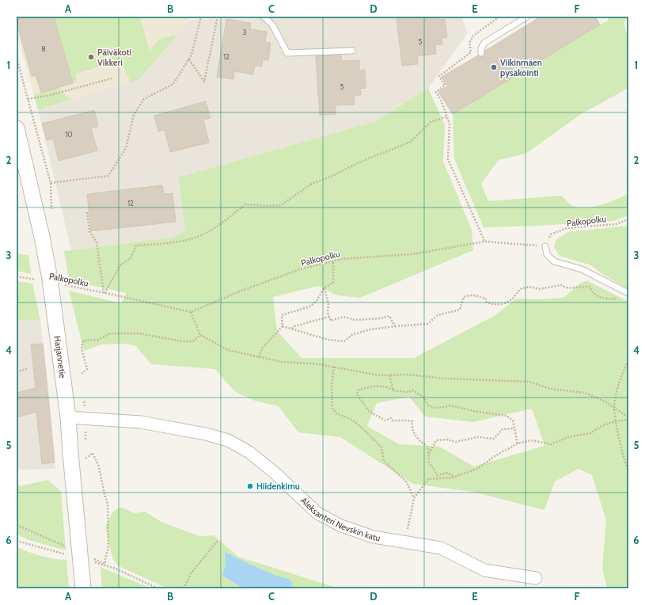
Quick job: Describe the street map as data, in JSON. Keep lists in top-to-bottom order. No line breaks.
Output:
{"streets":{"street":["Harjannetie","Aleksanteri Nevskin katu"],"path":["Palkopolku"]},"crossings":[["Harjannetie","Aleksanteri Nevskin katu"]],"places":["Päiväkoti Vikkeri","Viikinmäen pysäköinti","Hiidenkirnu"],"house_numbers":["3","5","8","12","5","10","12"],"grid":{"columns":["A","B","C","D","E","F"],"rows":["1","2","3","4","5","6"]}}
